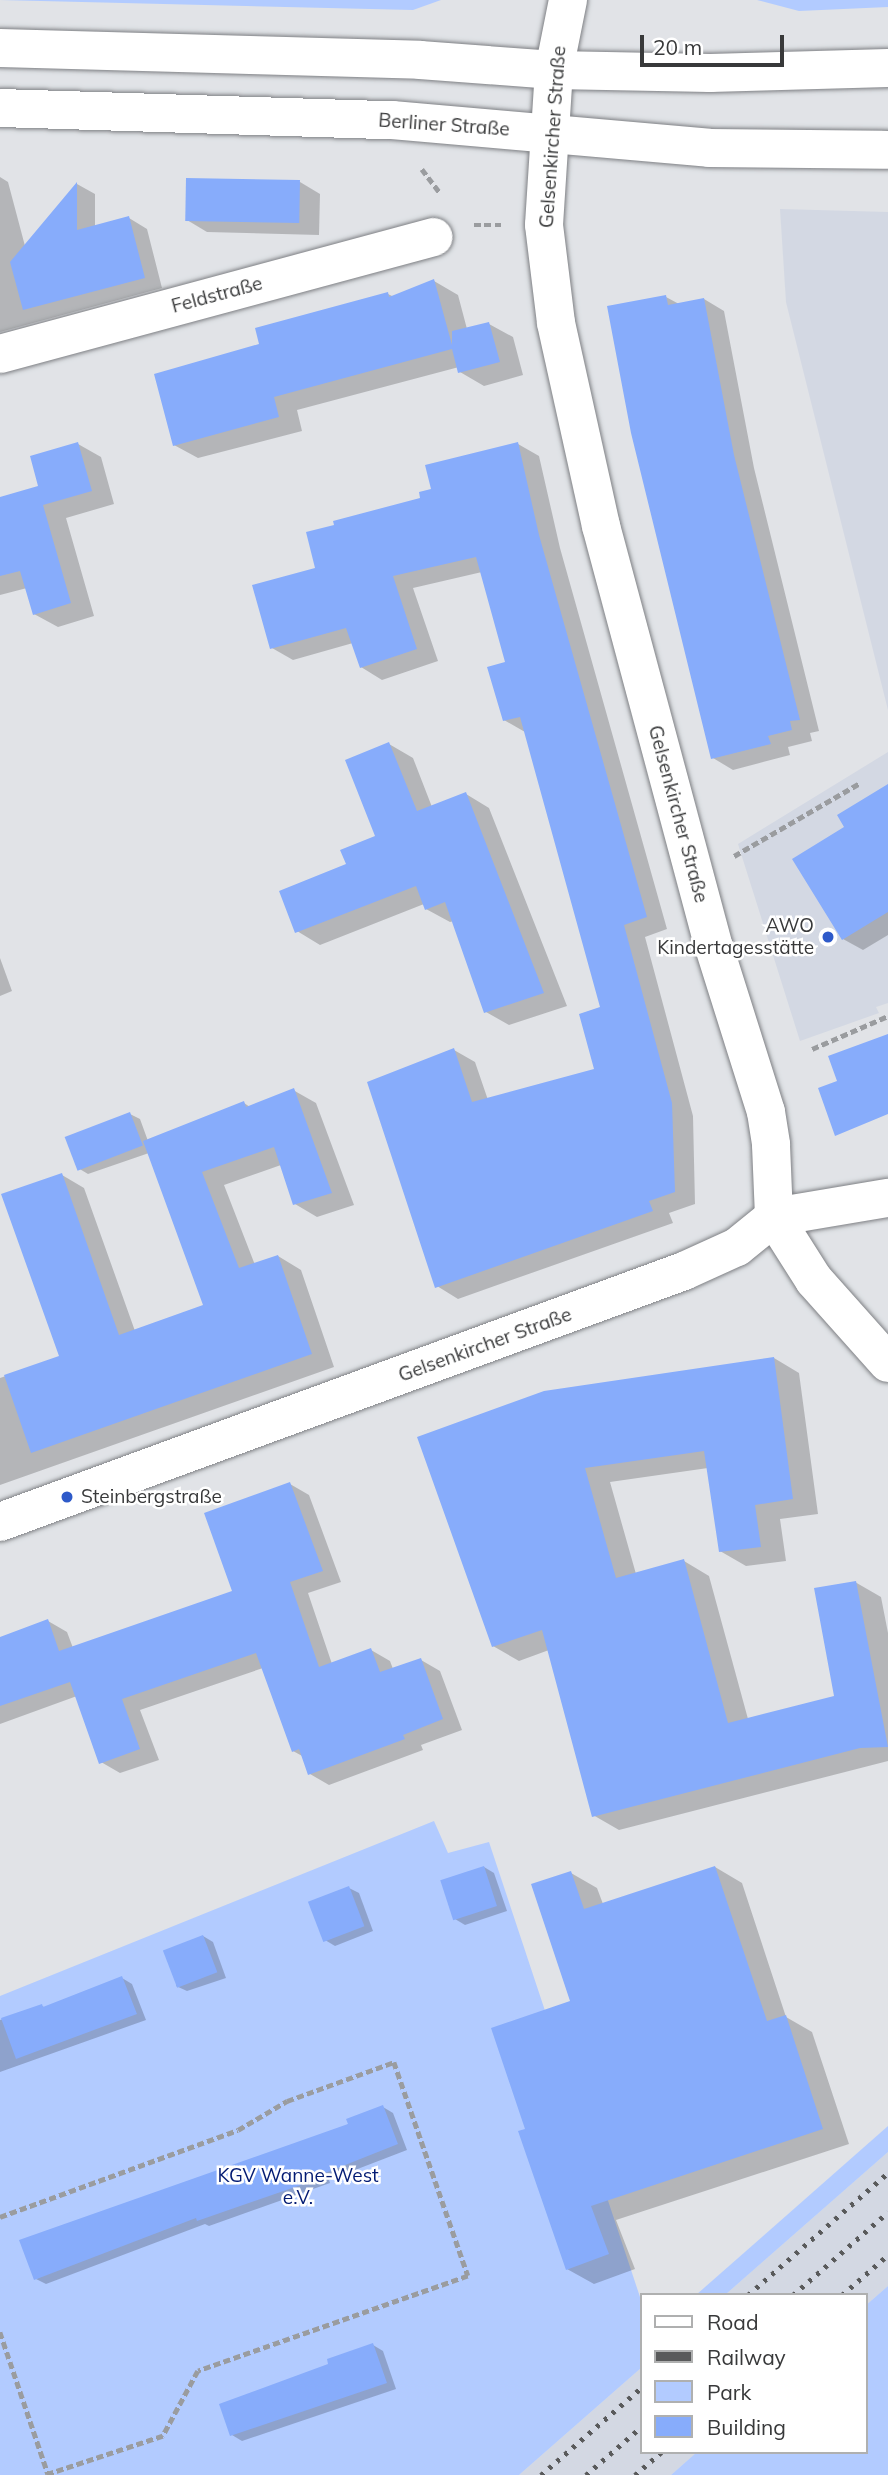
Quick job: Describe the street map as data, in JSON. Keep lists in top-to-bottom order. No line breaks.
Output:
{"streets":{"street":["Berliner Straße","Gelsenkircher Straße","Feldstraße"]},"crossings":[["Berliner Straße","Gelsenkircher Straße"]],"parks":["KGV Wanne-West e.V."],"places":["AWO Kindertagesstätte","Steinbergstraße"],"legend":["Road","Railway","Park","Building"],"scale_bar":"20 m"}
